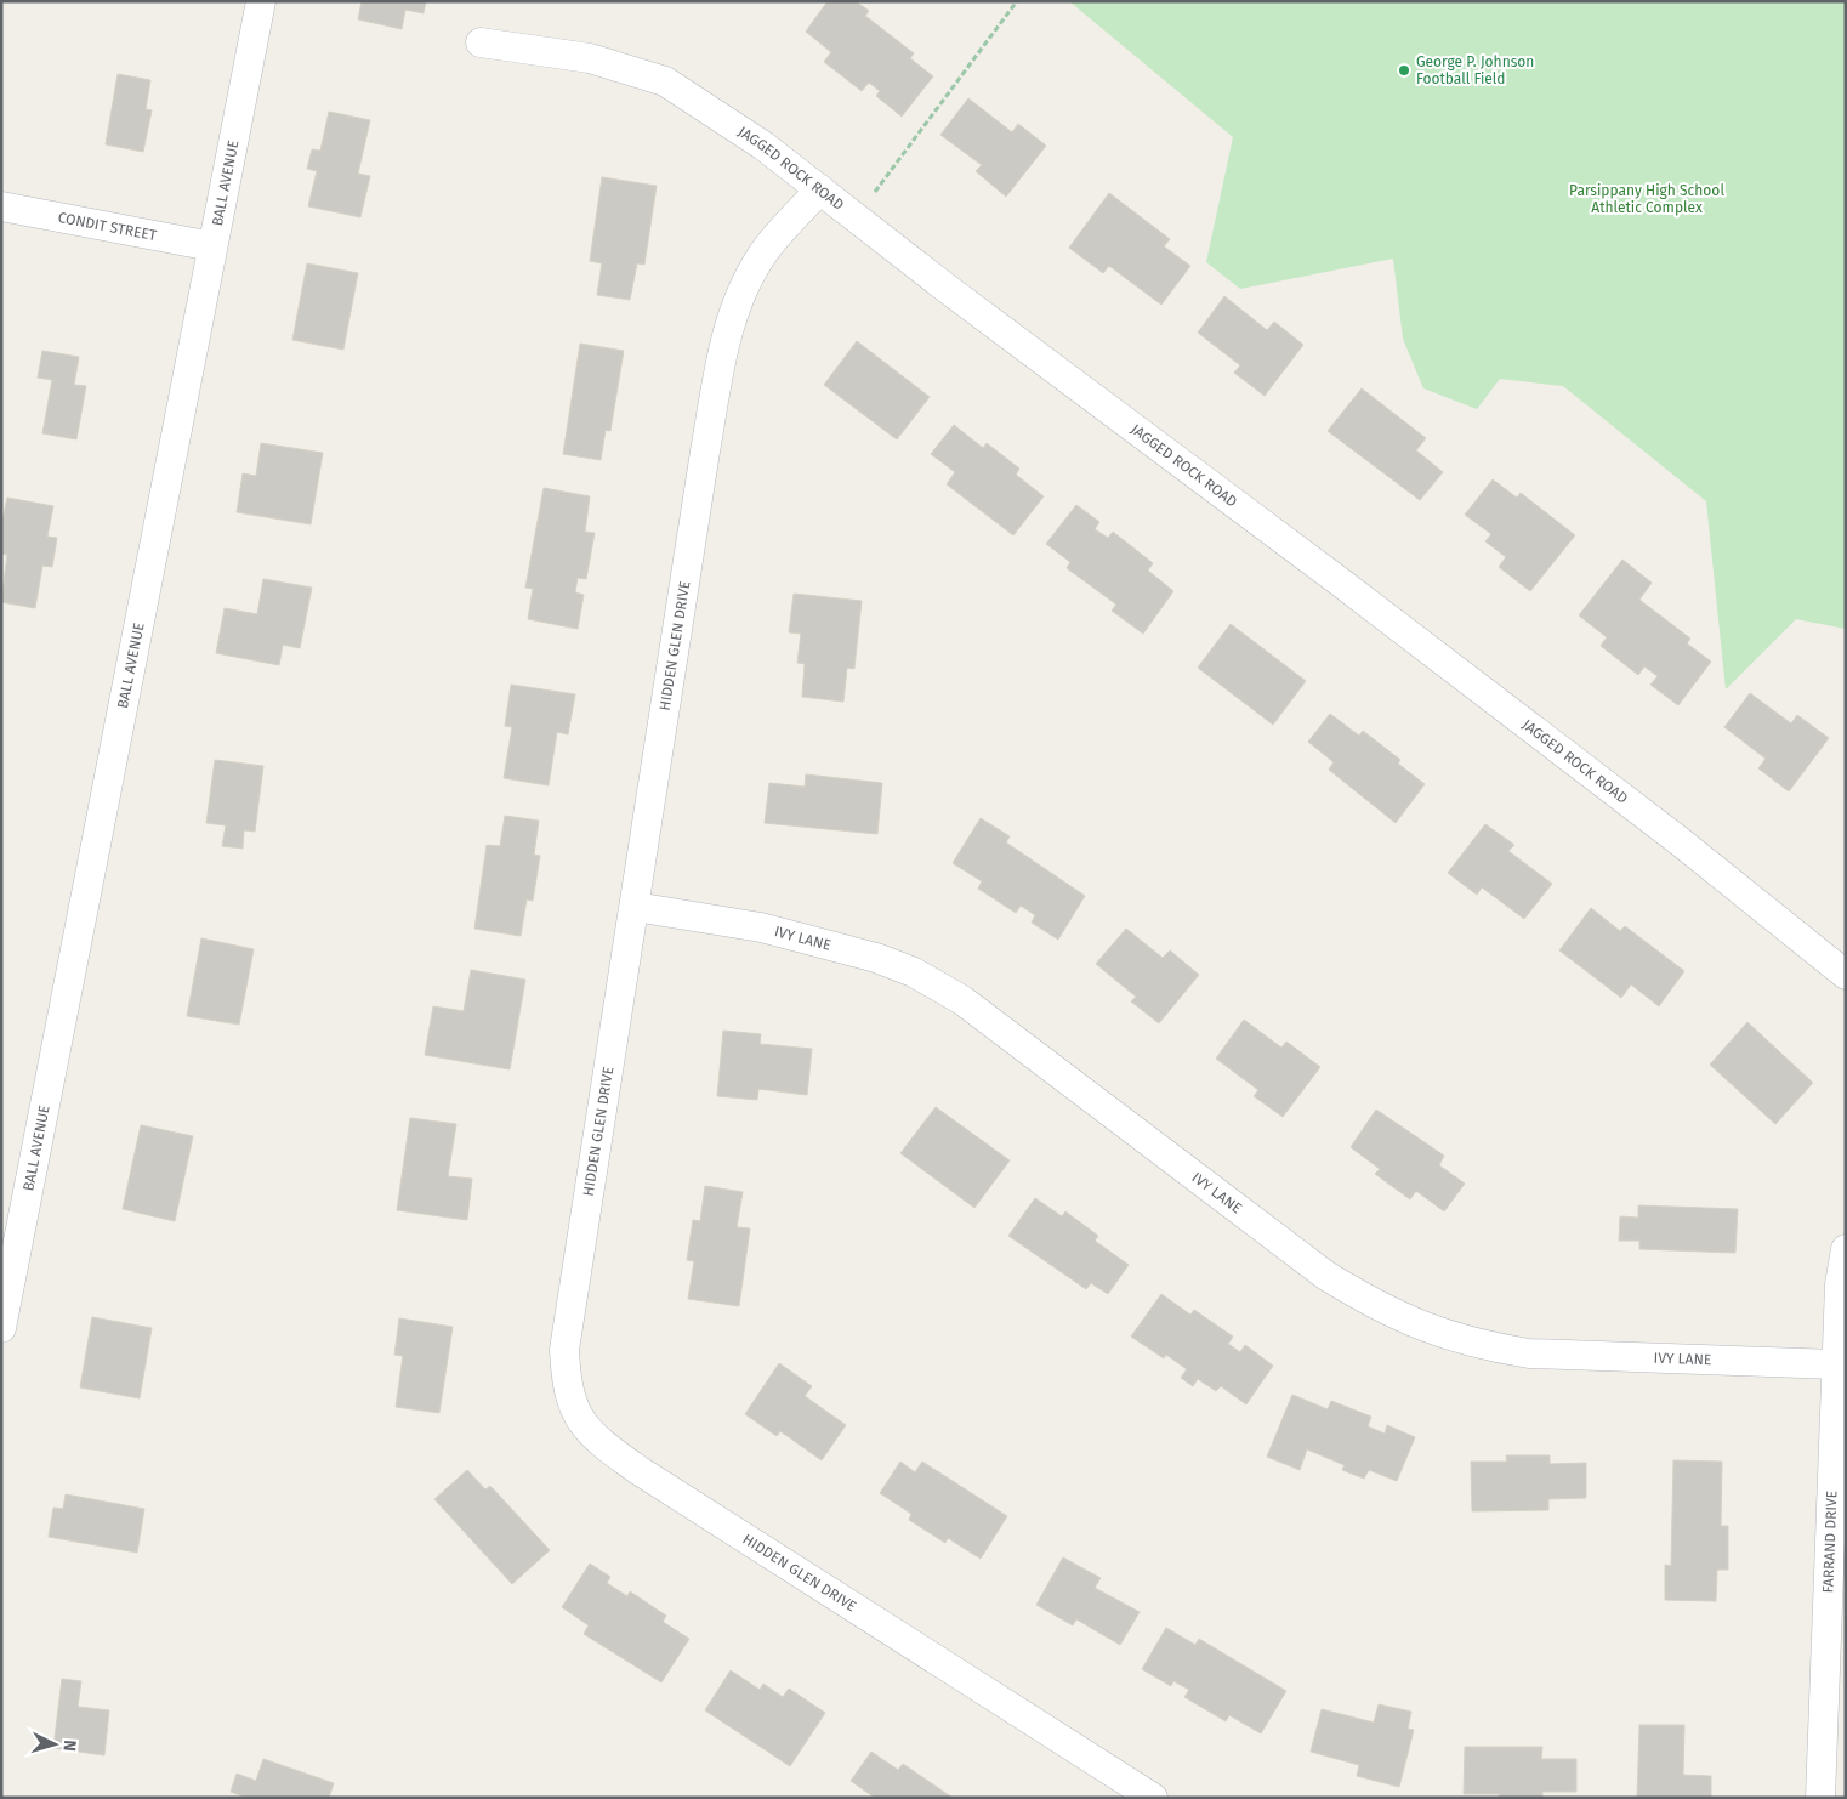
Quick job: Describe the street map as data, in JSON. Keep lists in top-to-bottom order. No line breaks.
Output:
{"streets":{"street":["JAGGED ROCK ROAD","BALL AVENUE","CONDIT STREET","HIDDEN GLEN DRIVE","IVY LANE","FARRAND DRIVE"]},"crossings":[["JAGGED ROCK ROAD","HIDDEN GLEN DRIVE"],["BALL AVENUE","CONDIT STREET"],["HIDDEN GLEN DRIVE","IVY LANE"],["IVY LANE","FARRAND DRIVE"]],"parks":["Parsippany High School Athletic Complex"],"places":["George P. Johnson Football Field"],"north":"right"}
